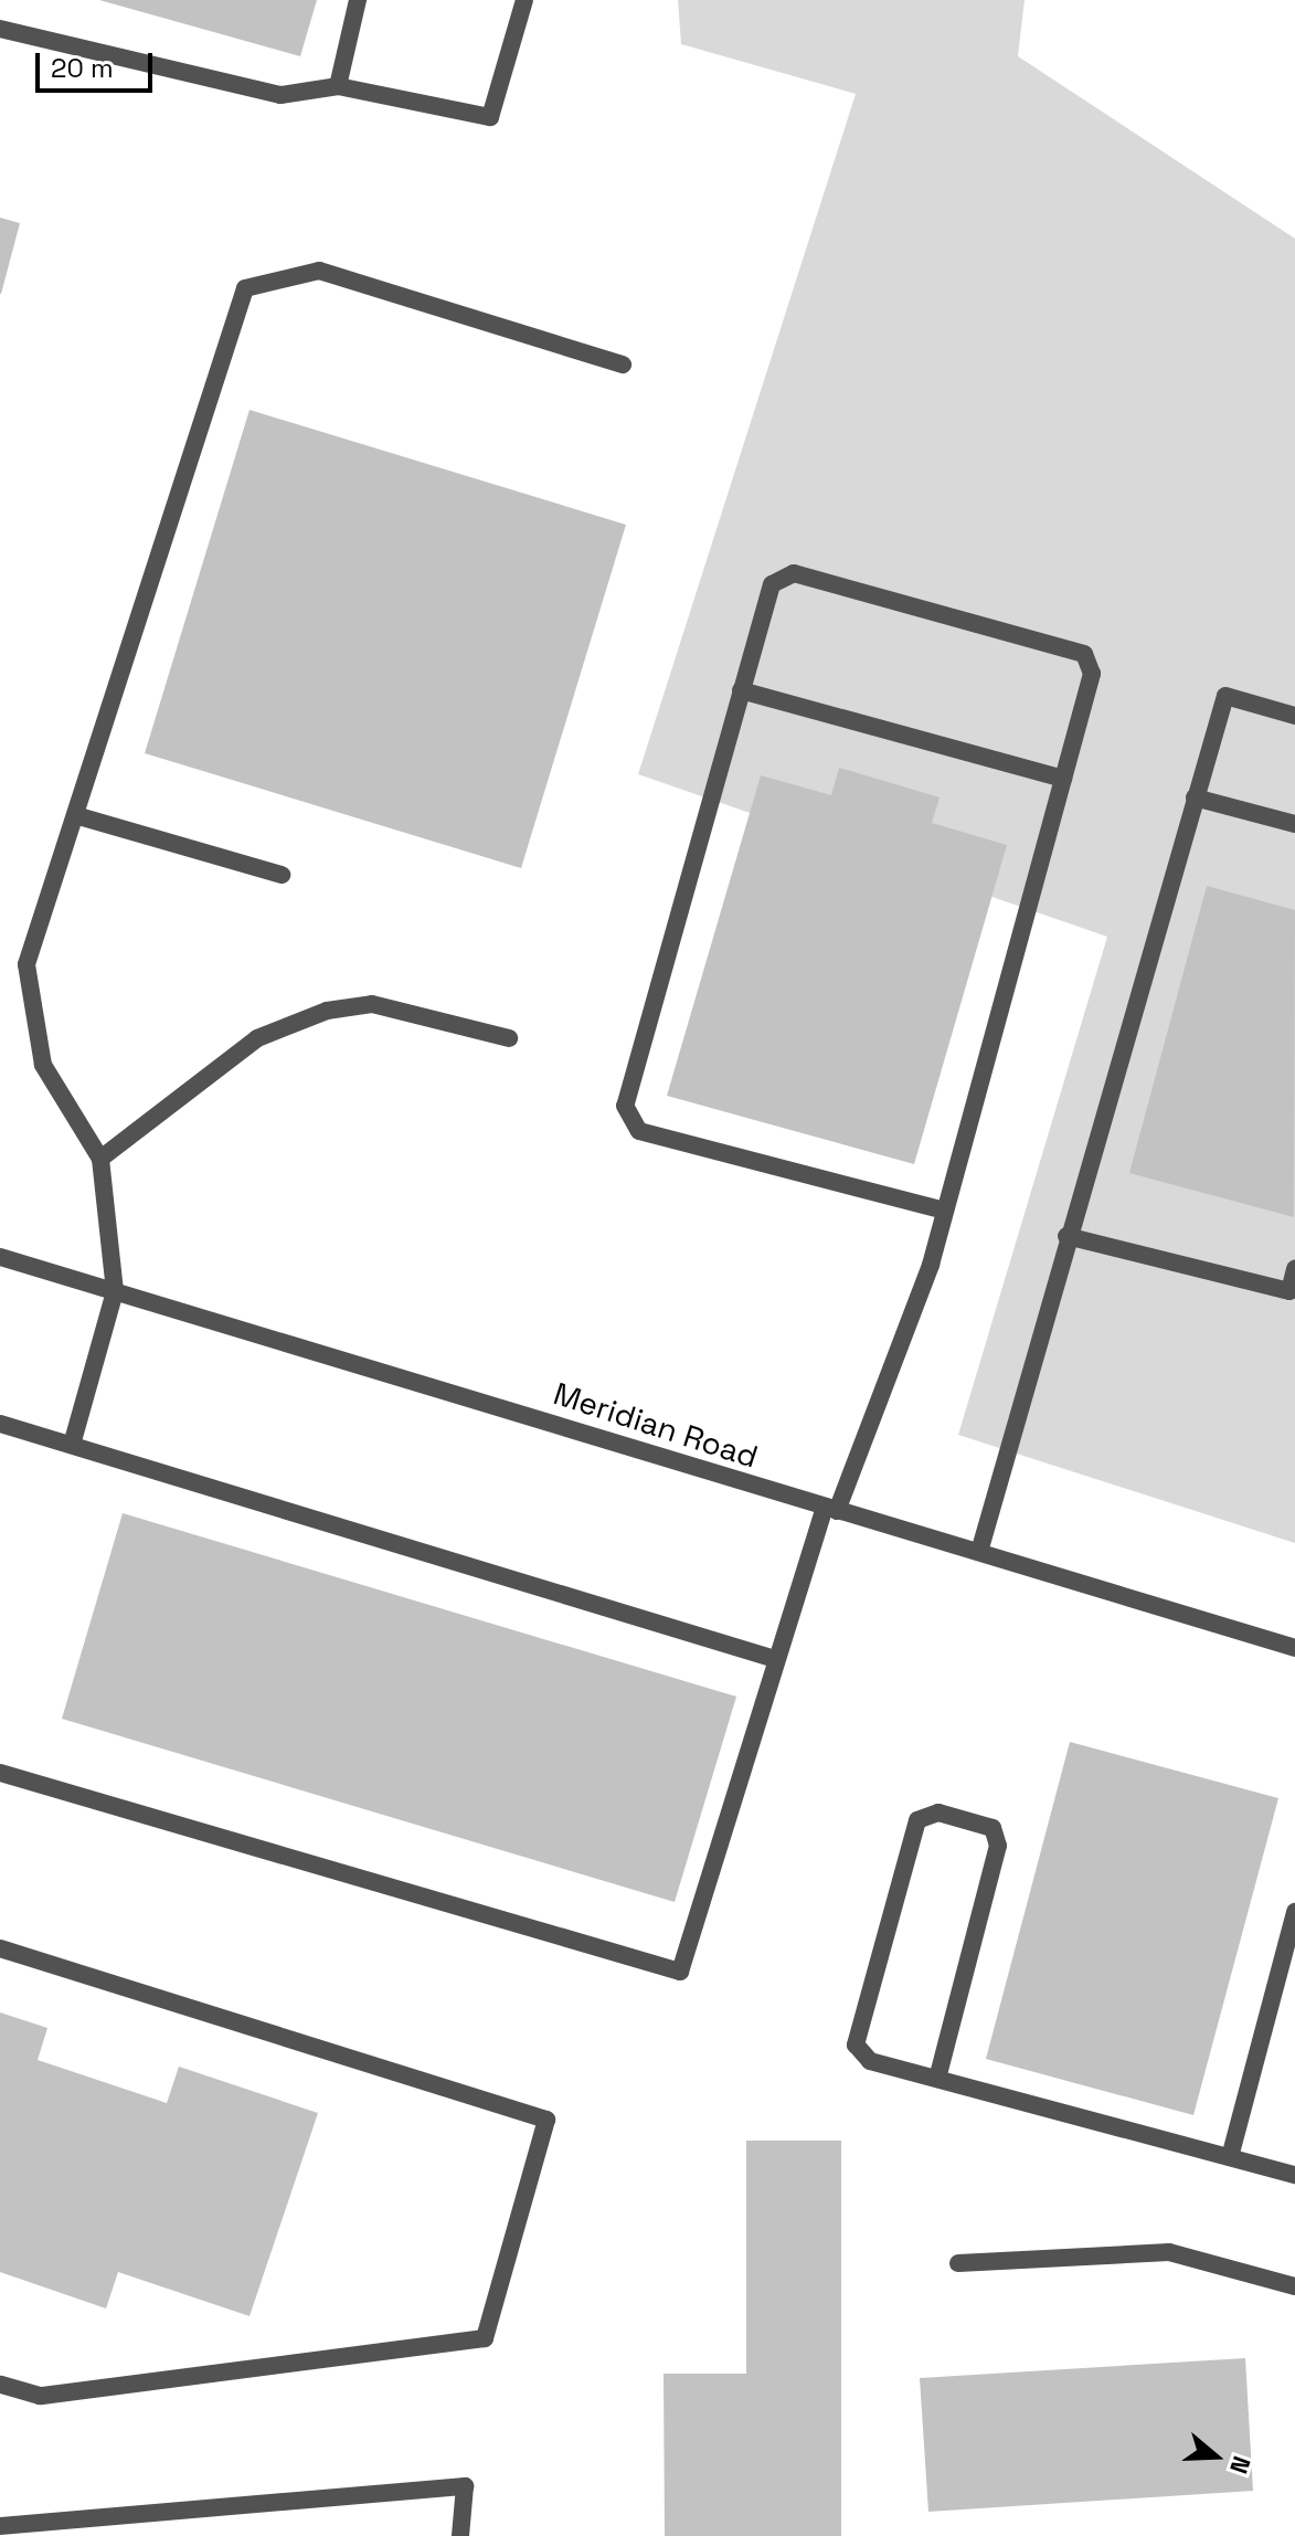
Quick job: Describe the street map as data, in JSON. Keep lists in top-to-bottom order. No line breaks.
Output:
{"streets":{"street":["Meridian Road"]},"scale_bar":"20 m","north":"right"}
